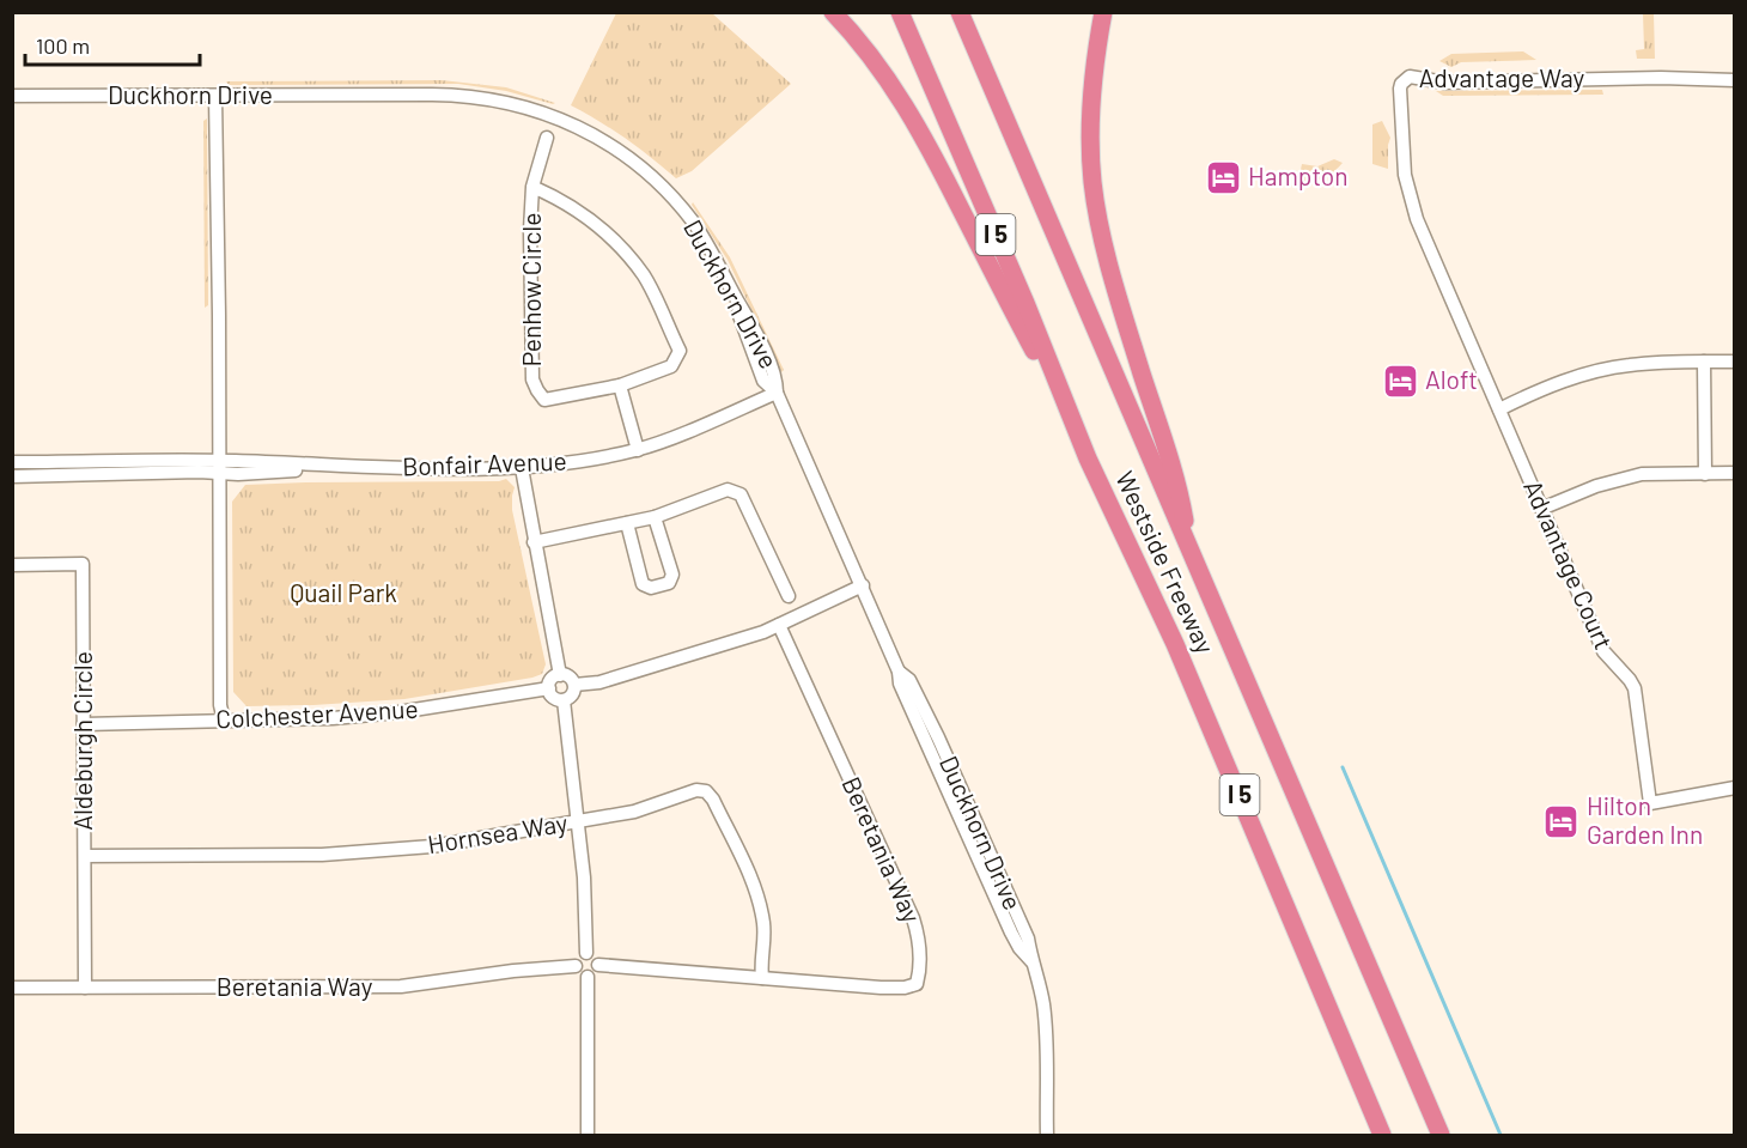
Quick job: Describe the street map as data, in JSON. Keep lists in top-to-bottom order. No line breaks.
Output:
{"streets":{"highway":["I 5","Westside Freeway"],"street":["Advantage Way","Duckhorn Drive","Penhow Circle","Bonfair Avenue","Advantage Court","Colchester Avenue","Aldeburgh Circle","Hornsea Way","Beretania Way"]},"crossings":[["Advantage Way","Advantage Court"],["Duckhorn Drive","Bonfair Avenue"],["Colchester Avenue","Aldeburgh Circle"],["Aldeburgh Circle","Hornsea Way"],["Aldeburgh Circle","Beretania Way"],["Hornsea Way","Beretania Way"]],"parks":["Quail Park"],"places":{"hotel":["Hampton","Aloft","Hilton Garden Inn"]},"scale_bar":"100 m"}
